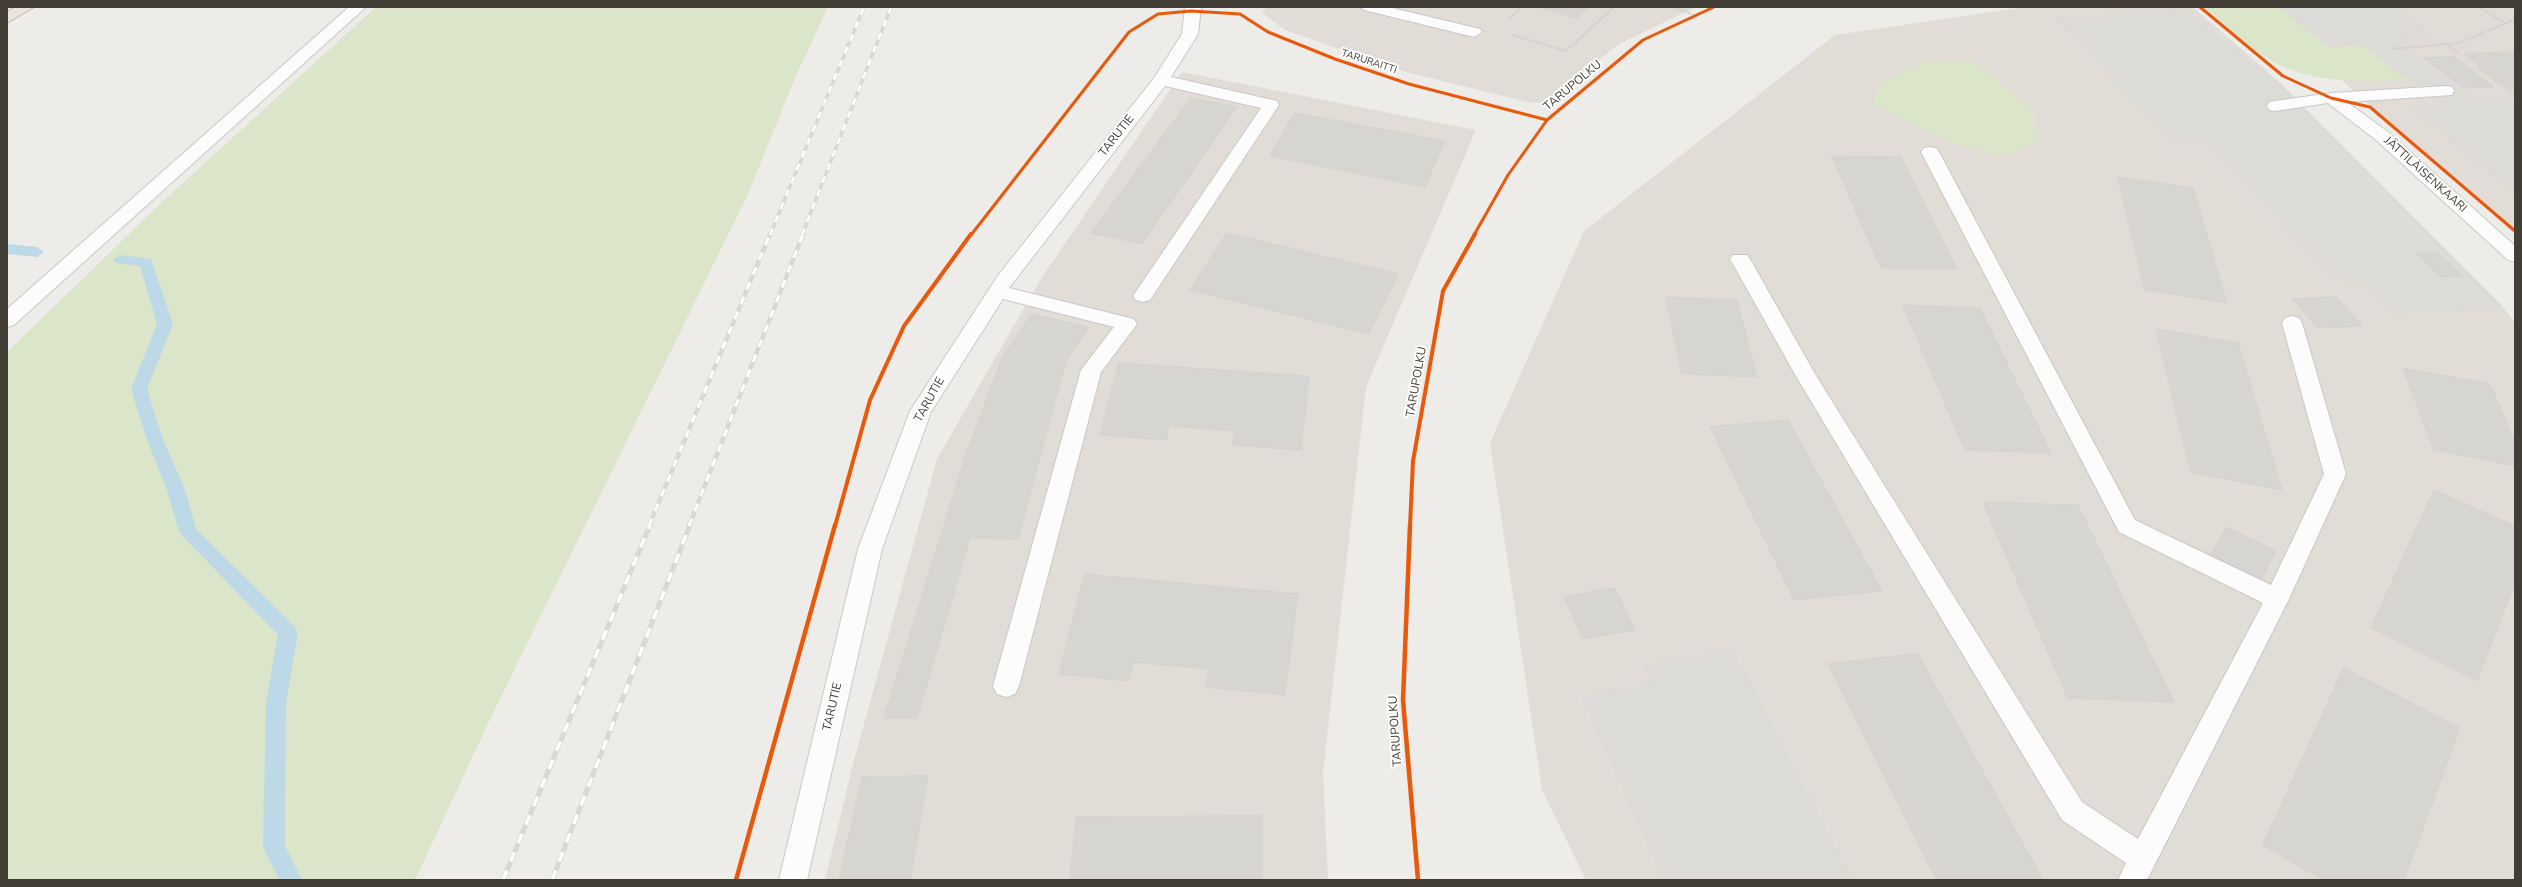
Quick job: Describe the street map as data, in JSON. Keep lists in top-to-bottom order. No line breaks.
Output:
{"streets":{"street":["TARUTIE","JÄTTILÄISENKAARI"],"cycle path":["TARURAITTI","TARUPOLKU"]}}
